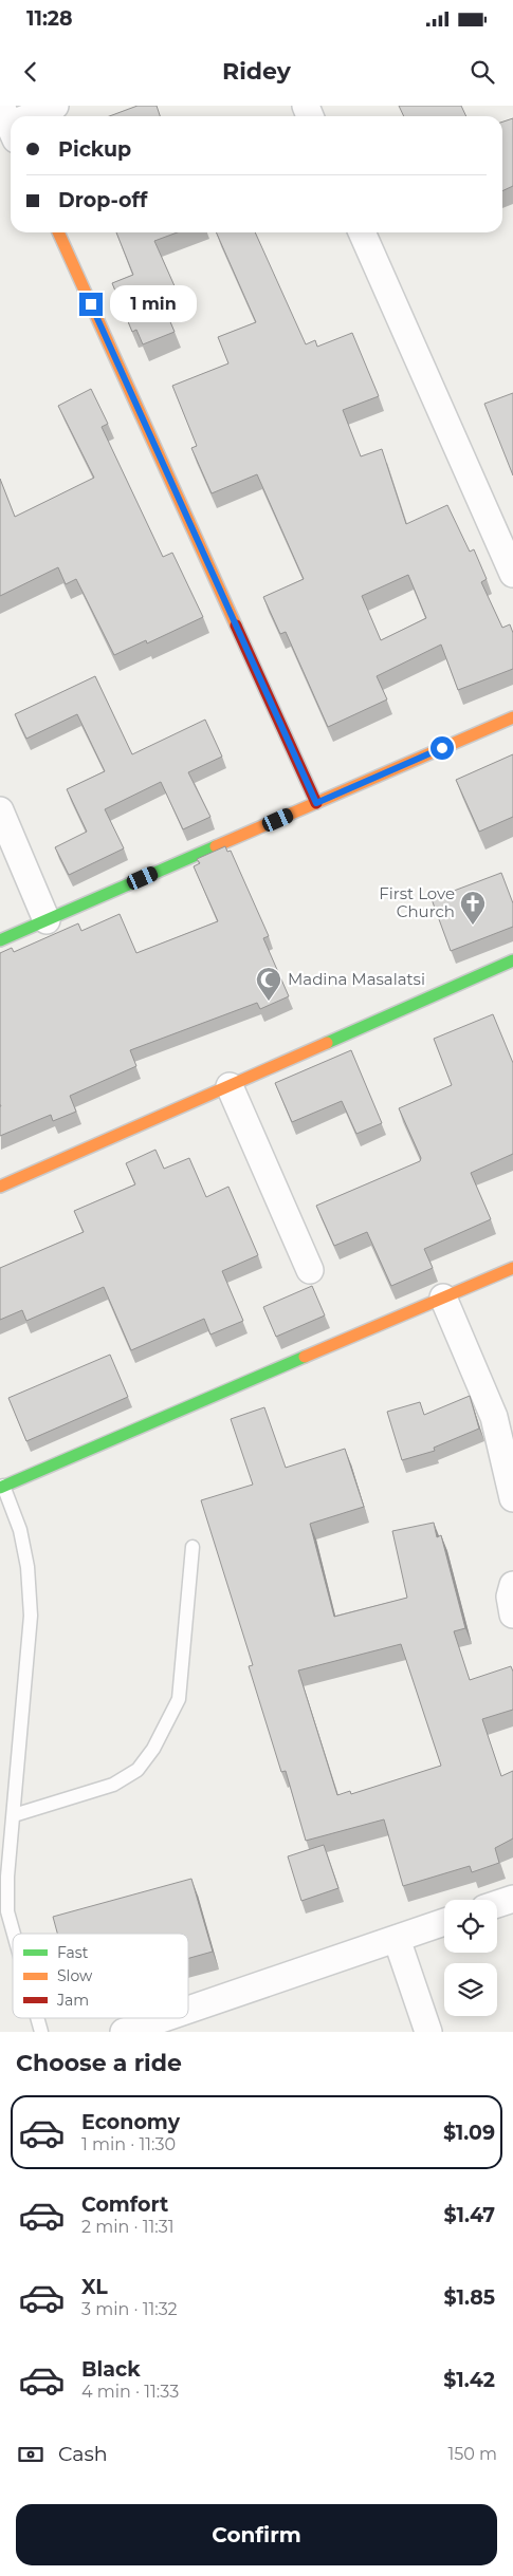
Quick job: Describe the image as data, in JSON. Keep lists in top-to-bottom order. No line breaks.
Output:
{"places":{"church":["First Love Church"],"mosque":["Madina Masalatsi"]},"legend":["Fast","Slow","Jam"],"page":{"status":"11:28","header":"Ridey","banner":["Pickup","Drop-off"],"bubble":"1 min","heading":"Choose a ride","list":[{"name":"Economy","note":"1 min · 11:30","value":"$1.09"},{"name":"Comfort","note":"2 min · 11:31","value":"$1.47"},{"name":"XL","note":"3 min · 11:32","value":"$1.85"},{"name":"Black","note":"4 min · 11:33","value":"$1.42"}],"pay":["Cash","150 m"],"buttons":"Confirm"}}
